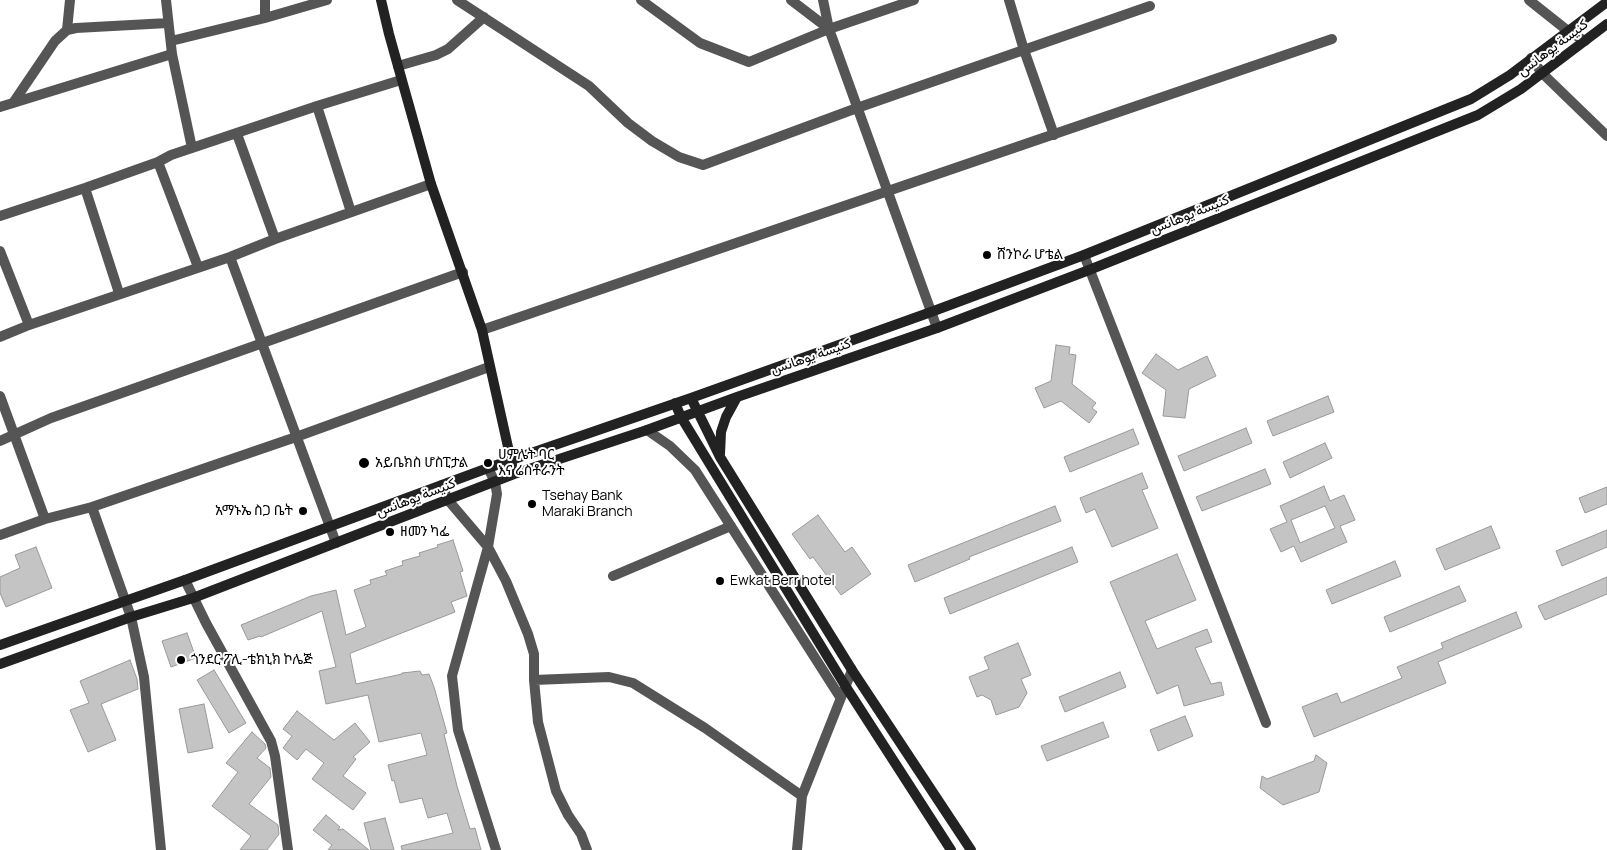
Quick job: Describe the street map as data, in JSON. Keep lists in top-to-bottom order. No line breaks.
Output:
{"streets":{"street":["كنيسة يوهانس"]},"places":["ሸንኮራ ሆቴል","አይቤክስ ሆስፒታል","ሀምሌት ባር እና ሬስቶራንት","Tsehay Bank Maraki Branch","አማኑኤ ስጋ ቤት","ዘመን ካፌ","Ewkat Berr hotel","ጎንደር ፖሊ-ቴክኒክ ኮሌጅ"]}
